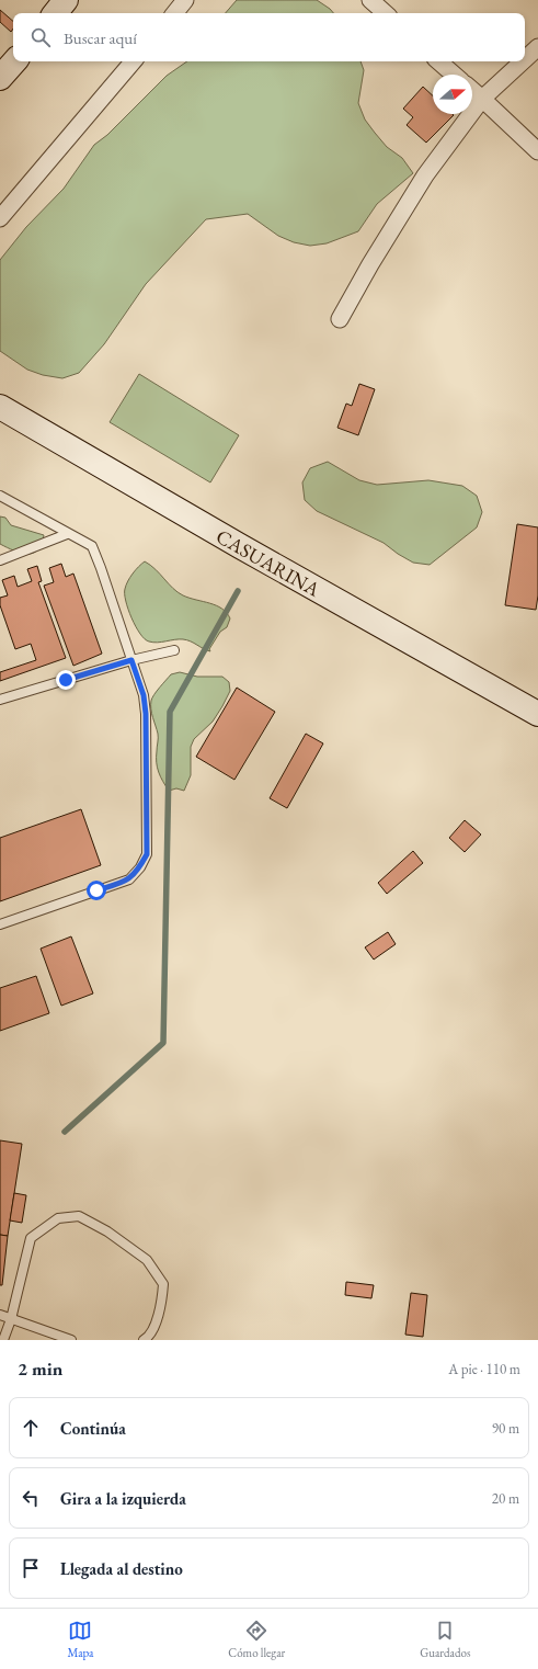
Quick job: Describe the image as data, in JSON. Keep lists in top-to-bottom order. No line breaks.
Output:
{"streets":{"street":["CASUARINA"]},"north":"right","page":{"search":"Buscar aquí","heading":["2 min","A pie · 110 m"],"list":[["Continúa","90 m"],["Gira a la izquierda","20 m"],"Llegada al destino"],"nav":["Mapa","Cómo llegar","Guardados"]}}
